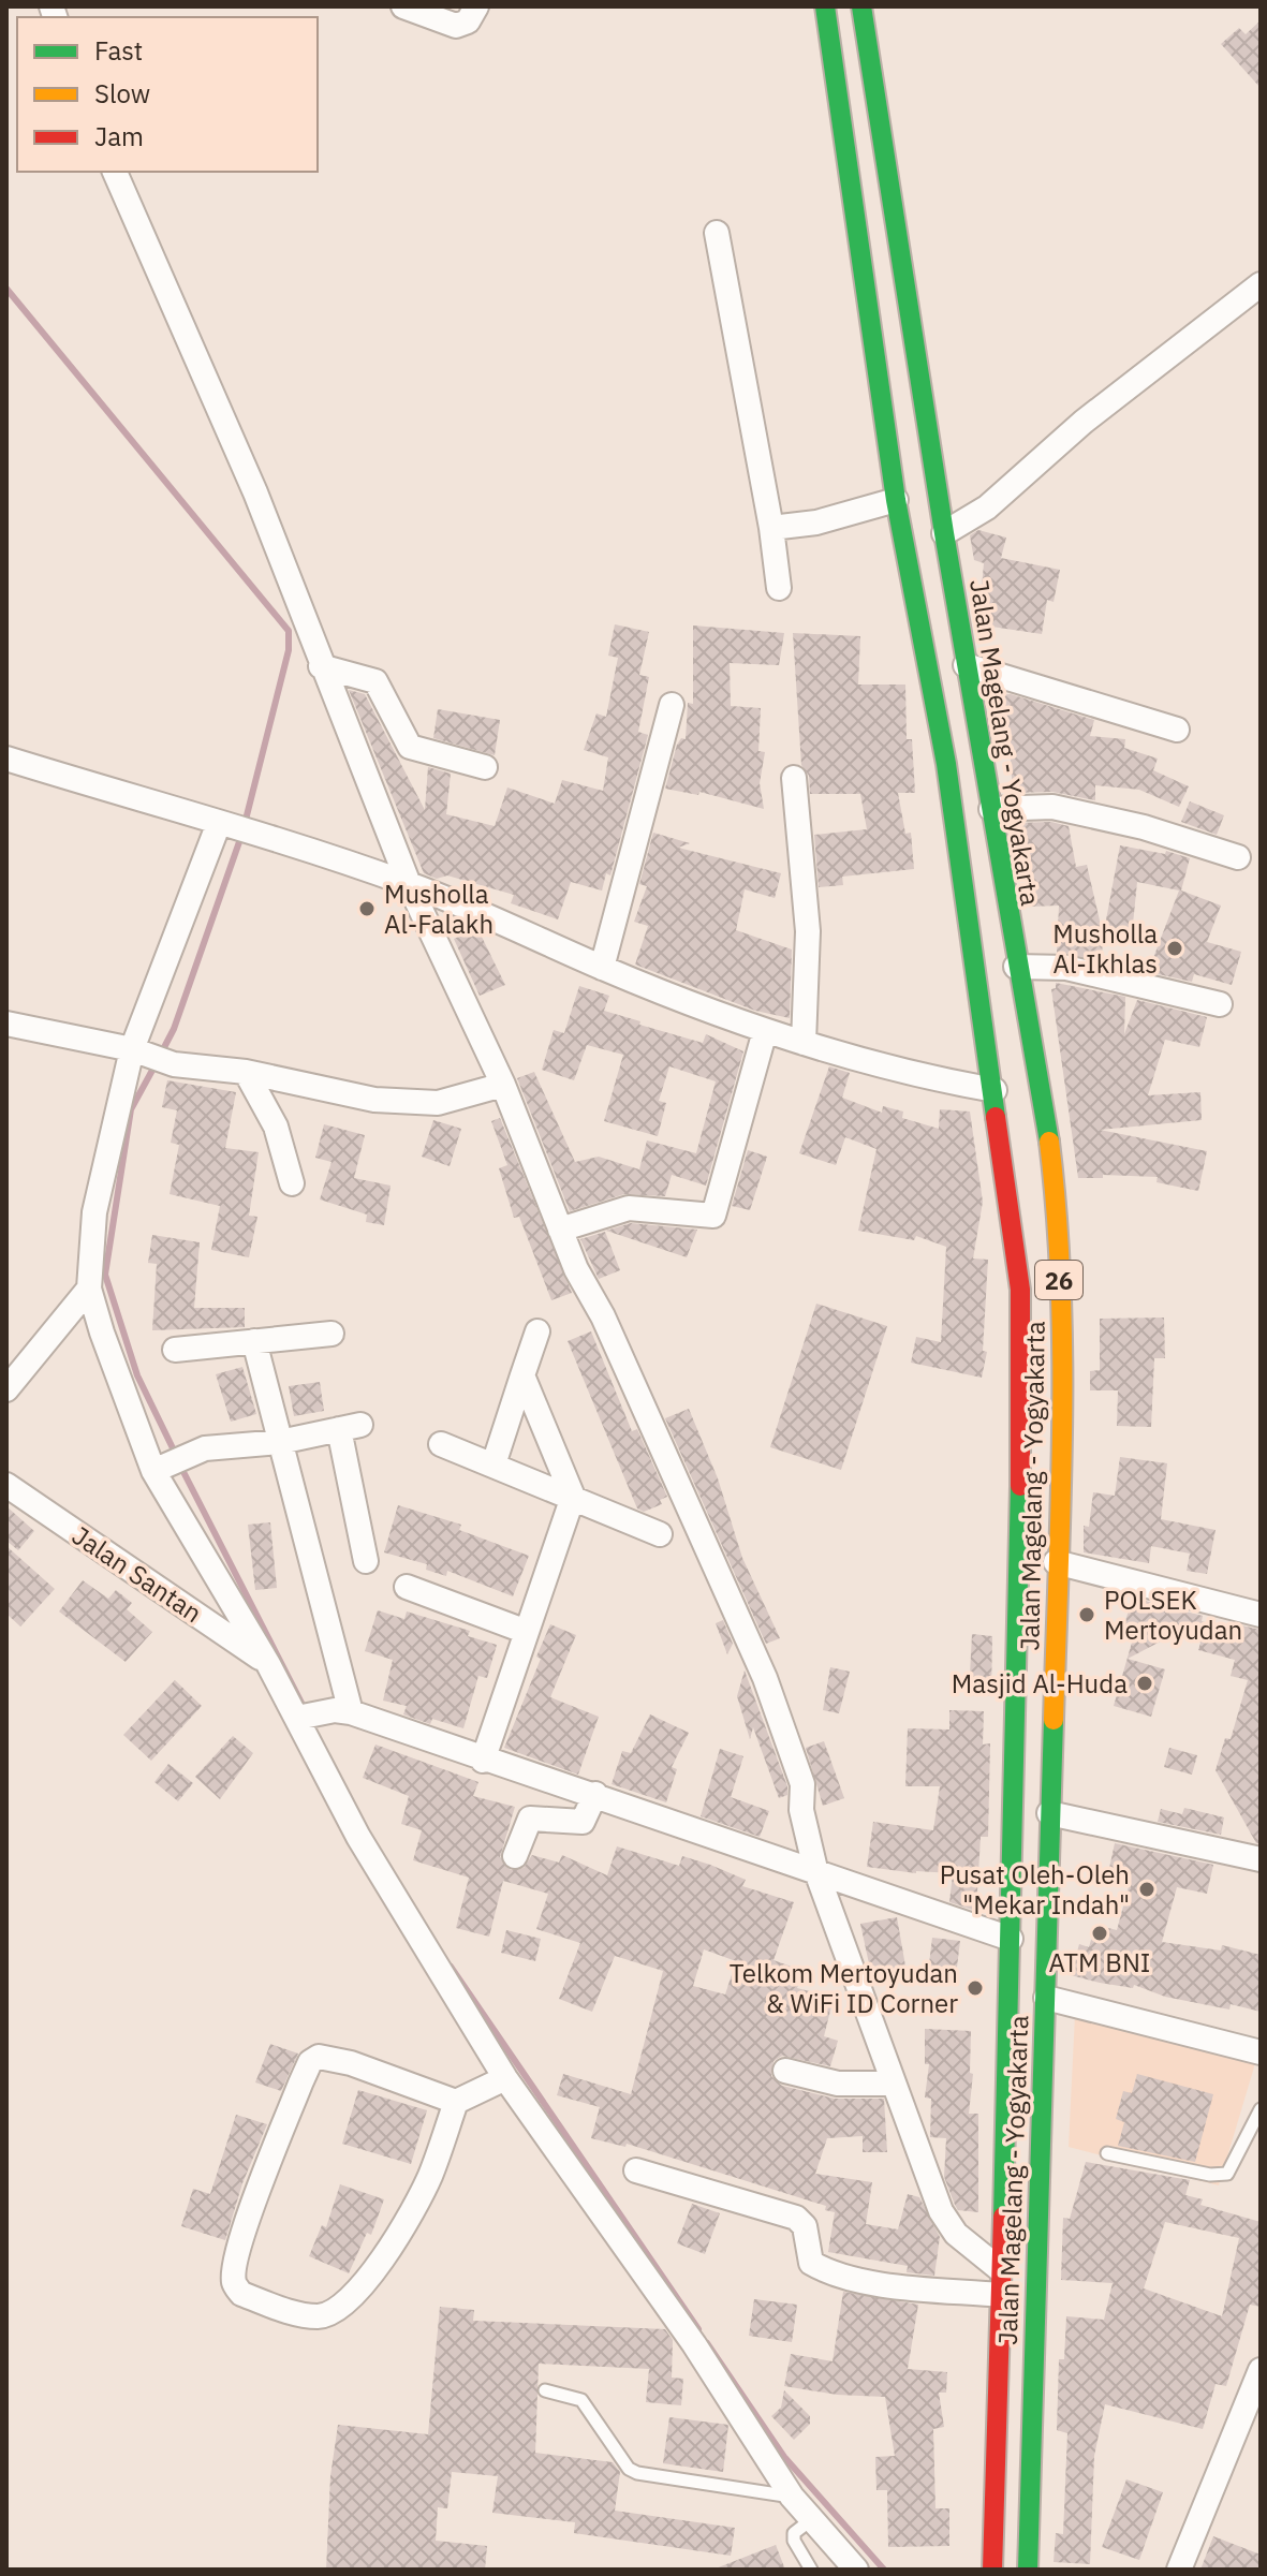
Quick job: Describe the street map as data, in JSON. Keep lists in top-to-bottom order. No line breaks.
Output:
{"streets":{"highway":["Jalan Magelang - Yogyakarta","26"],"street":["Jalan Santan"]},"places":["Musholla Al-Falakh","Musholla Al-Ikhlas","POLSEK Mertoyudan","Masjid Al-Huda","Pusat Oleh-Oleh \"Mekar Indah\"","ATM BNI","Telkom Mertoyudan & WiFi ID Corner"],"legend":["Fast","Slow","Jam"]}
